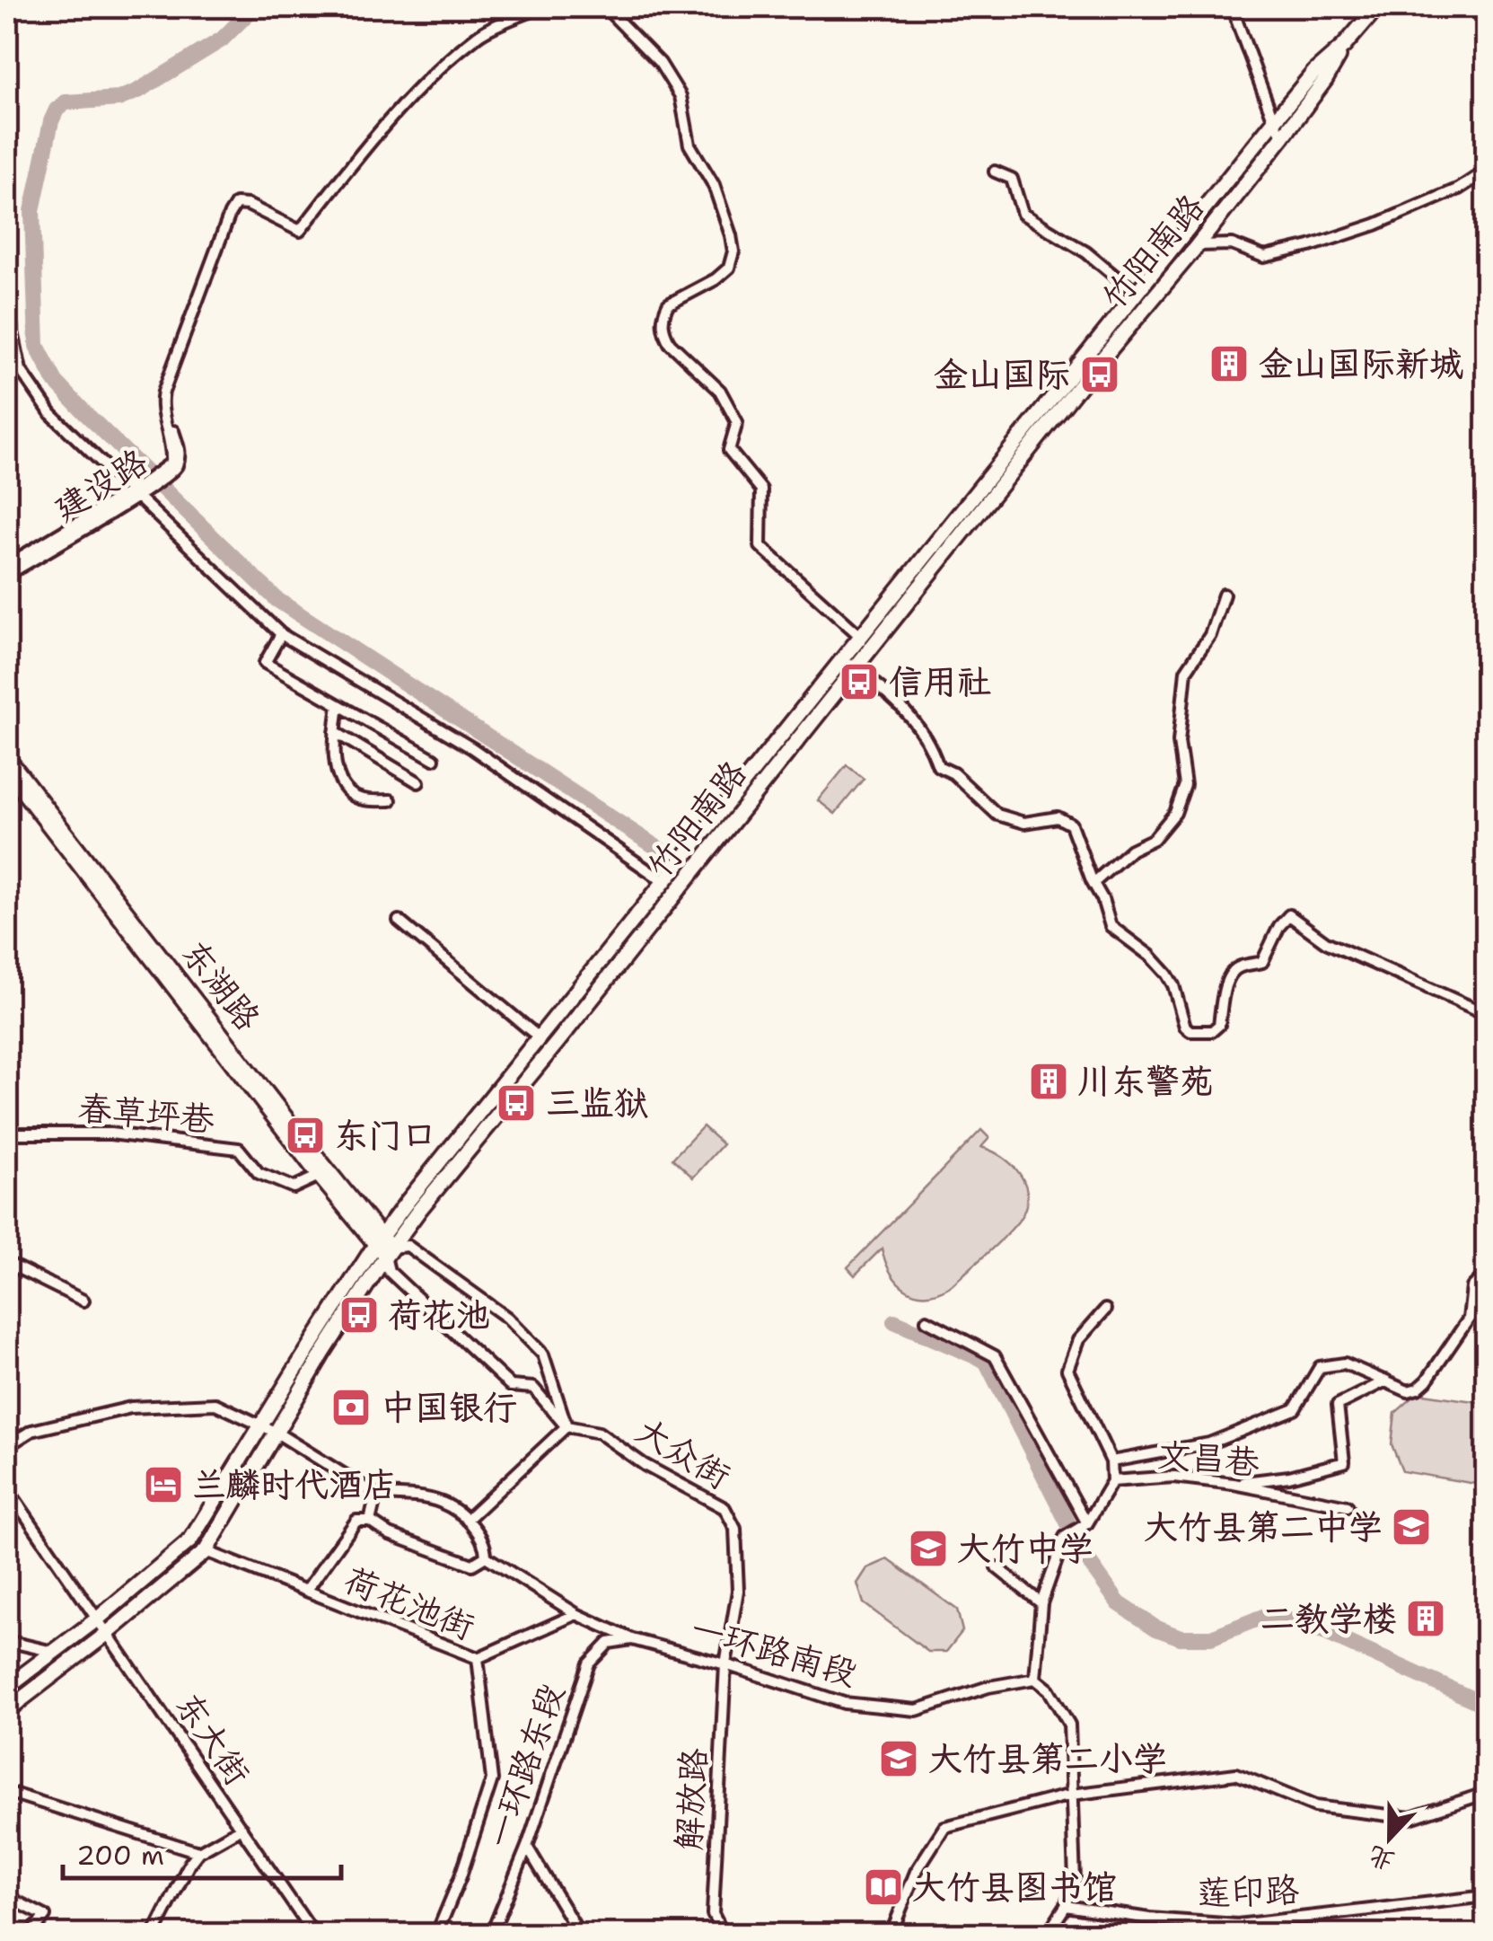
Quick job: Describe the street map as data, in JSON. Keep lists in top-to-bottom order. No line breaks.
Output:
{"streets":{"highway":["竹阳南路"],"main road":["东湖路"],"street":["建设路","春草坪巷","大众街","文昌巷","荷花池街","一环路南段","东大街","一环路东段","解放路","莲印路"]},"crossings":[["竹阳南路","东湖路"],["竹阳南路","荷花池街"],["竹阳南路","东大街"],["东湖路","春草坪巷"],["大众街","一环路南段"],["大众街","解放路"],["一环路南段","一环路东段"],["一环路南段","解放路"]],"places":{"building":["金山国际新城","川东警苑","二教学楼"],"bus stop":["金山国际","信用社","三监狱","东门口","荷花池"],"bank":["中国银行"],"hotel":["兰麟时代酒店"],"school or university":["大竹县第二中学","大竹中学","大竹县第二小学"],"library":["大竹县图书馆"]},"scale_bar":"200 m","north":"bottom"}
